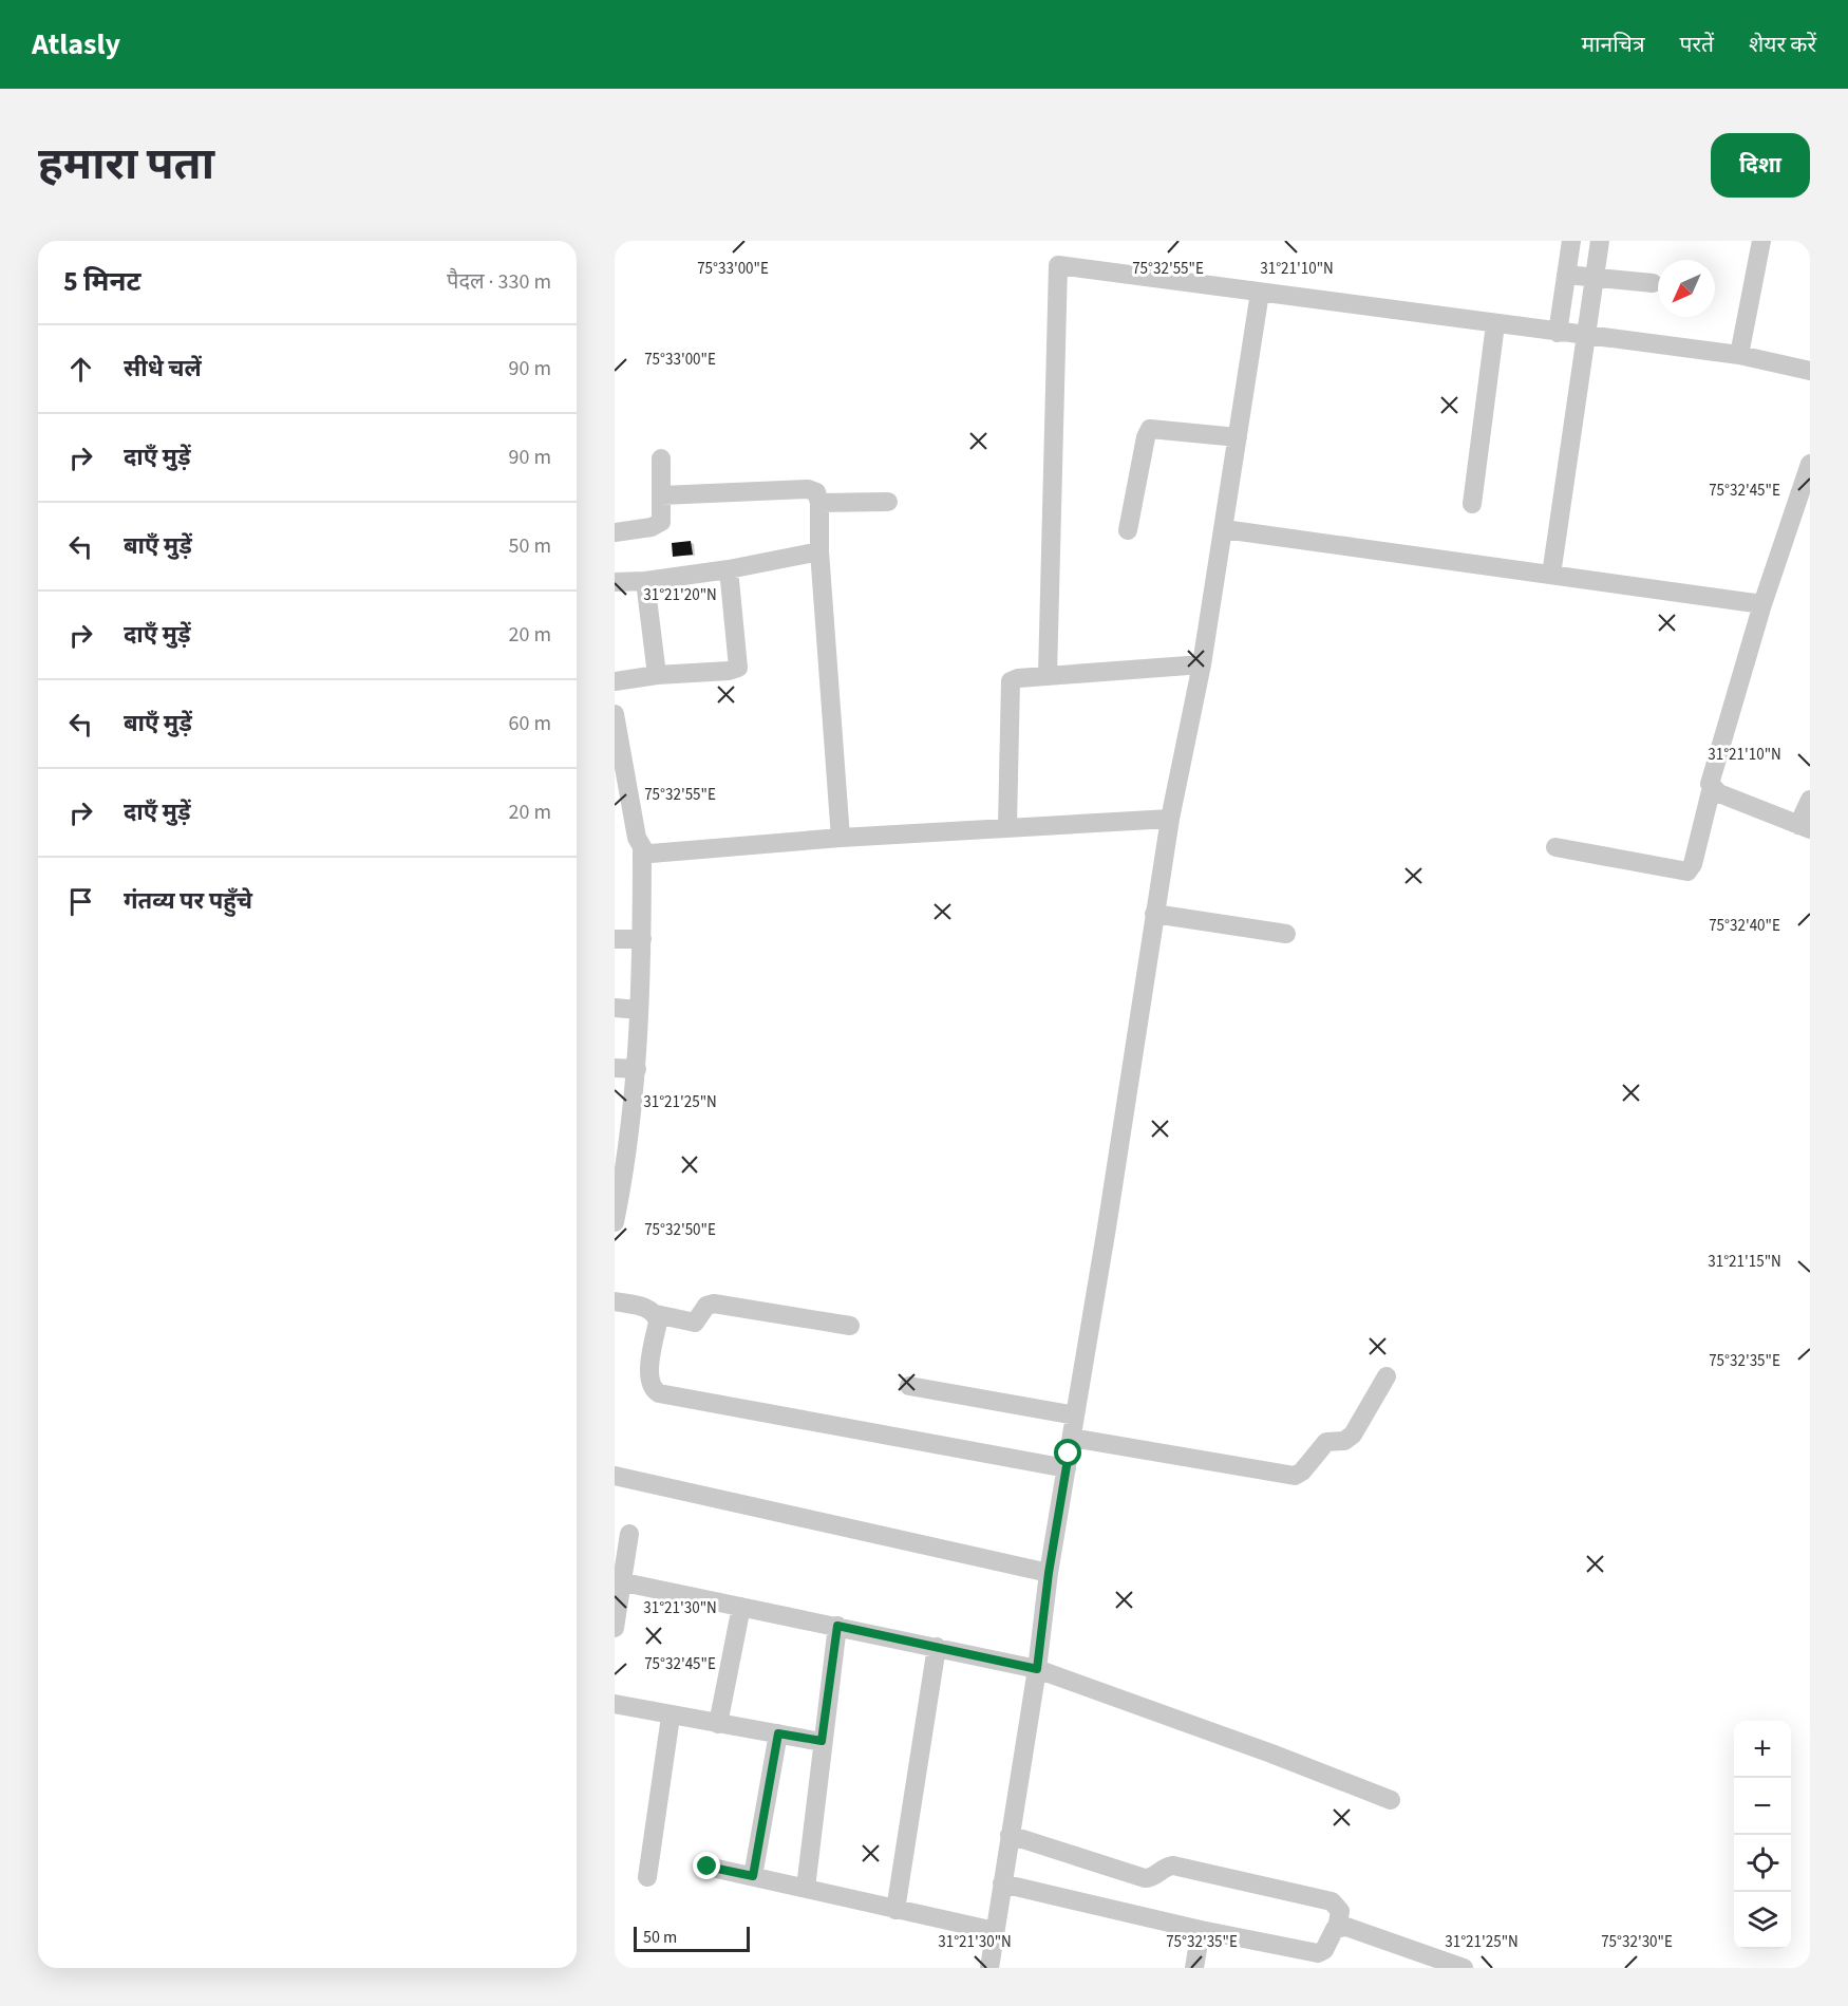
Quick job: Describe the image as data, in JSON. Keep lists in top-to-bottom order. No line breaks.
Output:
{"scale_bar":"50 m","north":"bottom left","page":{"header":"Atlasly","nav":["मानचित्र","परतें","शेयर करें"],"title":"हमारा पता","buttons":"दिशा","heading":["5 मिनट","पैदल · 330 m"],"list":[["सीधे चलें","90 m"],["दाएँ मुड़ें","90 m"],["बाएँ मुड़ें","50 m"],["दाएँ मुड़ें","20 m"],["बाएँ मुड़ें","60 m"],["दाएँ मुड़ें","20 m"],"गंतव्य पर पहुँचे"],"map_buttons":["+","−"],"scale":"50 m"},"coordinates":["75°33'00\"E","75°32'55\"E","31°21'10\"N","75°32'45\"E","31°21'20\"N","75°32'40\"E","31°21'25\"N","75°32'50\"E","31°21'15\"N","75°32'35\"E","31°21'30\"N","75°32'30\"E"]}
